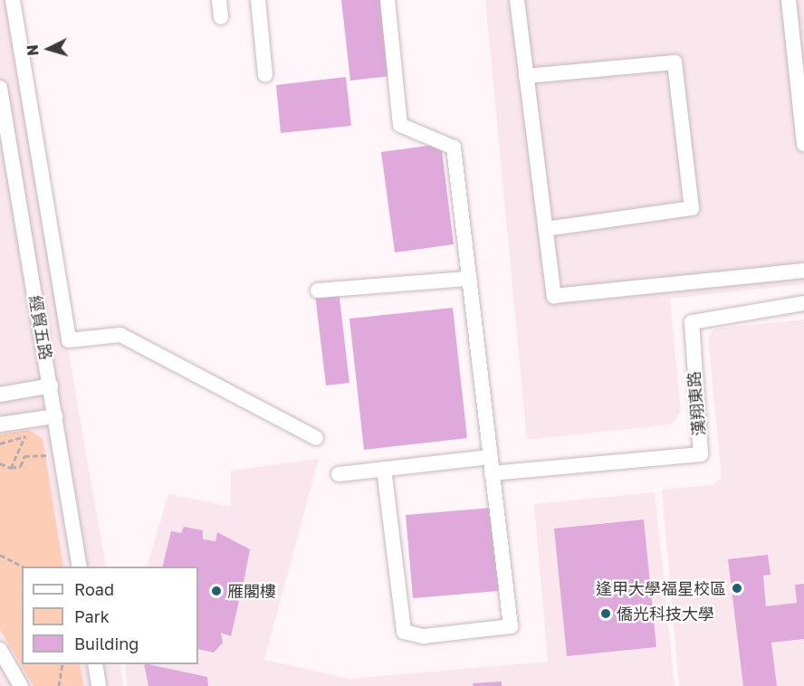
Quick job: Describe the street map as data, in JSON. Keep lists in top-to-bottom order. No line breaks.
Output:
{"streets":{"street":["經貿五路","漢翔東路"]},"places":["逢甲大學福星校區","雁閣樓","僑光科技大學"],"legend":["Road","Park","Building"],"north":"left"}
